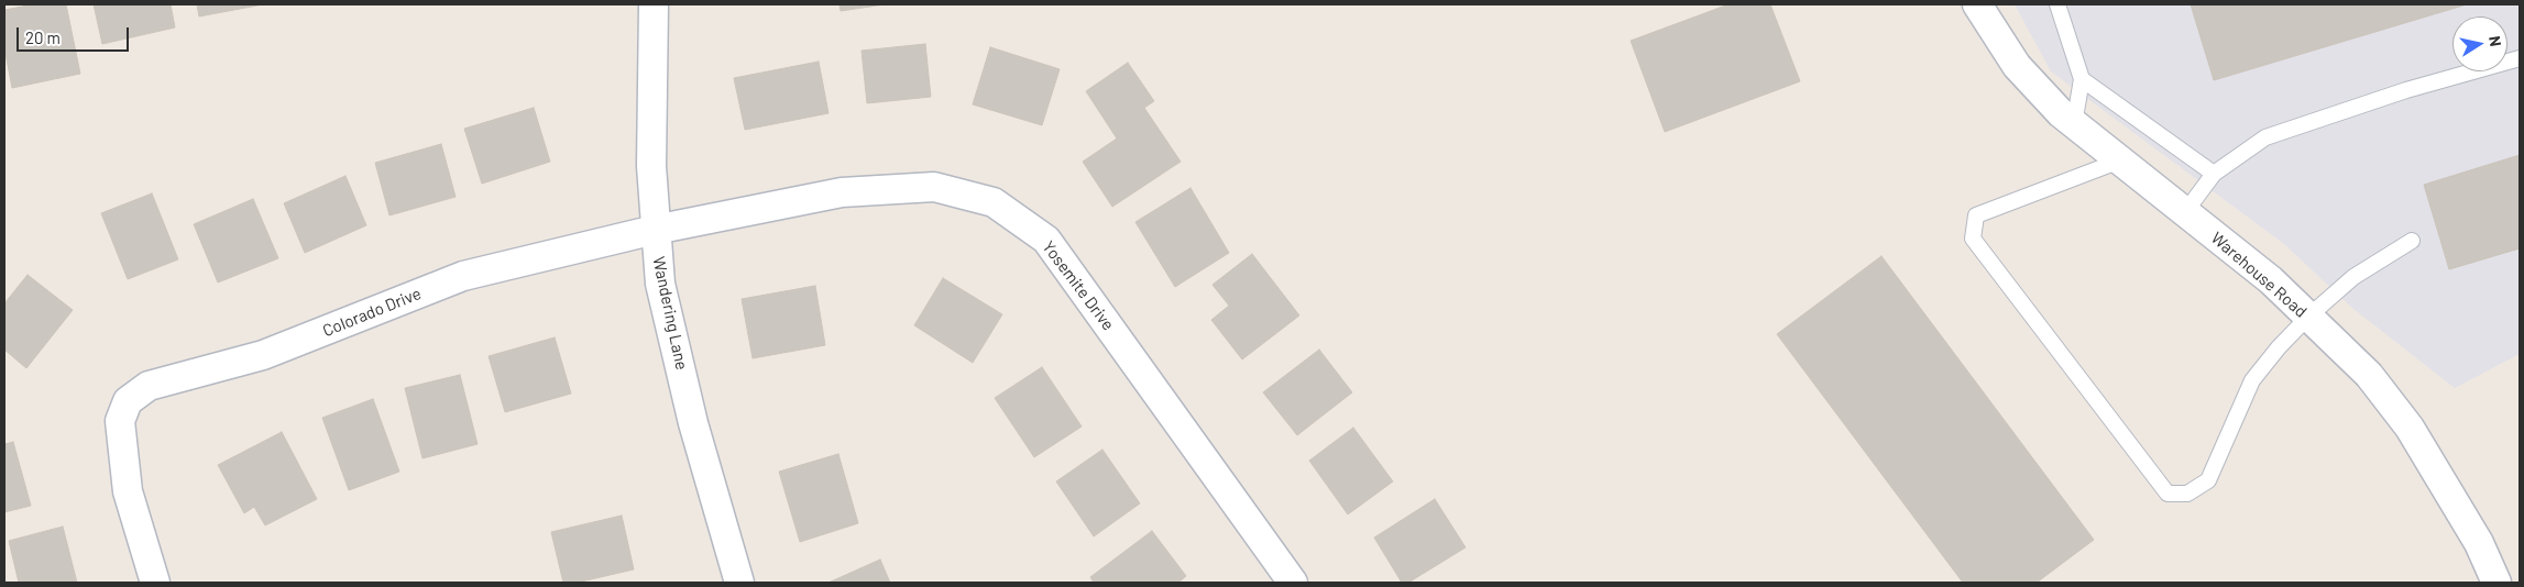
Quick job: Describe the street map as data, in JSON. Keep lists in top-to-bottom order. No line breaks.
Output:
{"streets":{"street":["Warehouse Road","Yosemite Drive","Colorado Drive","Wandering Lane"]},"crossings":[["Yosemite Drive","Colorado Drive"],["Yosemite Drive","Wandering Lane"],["Colorado Drive","Wandering Lane"]],"scale_bar":"20 m","north":"right"}
